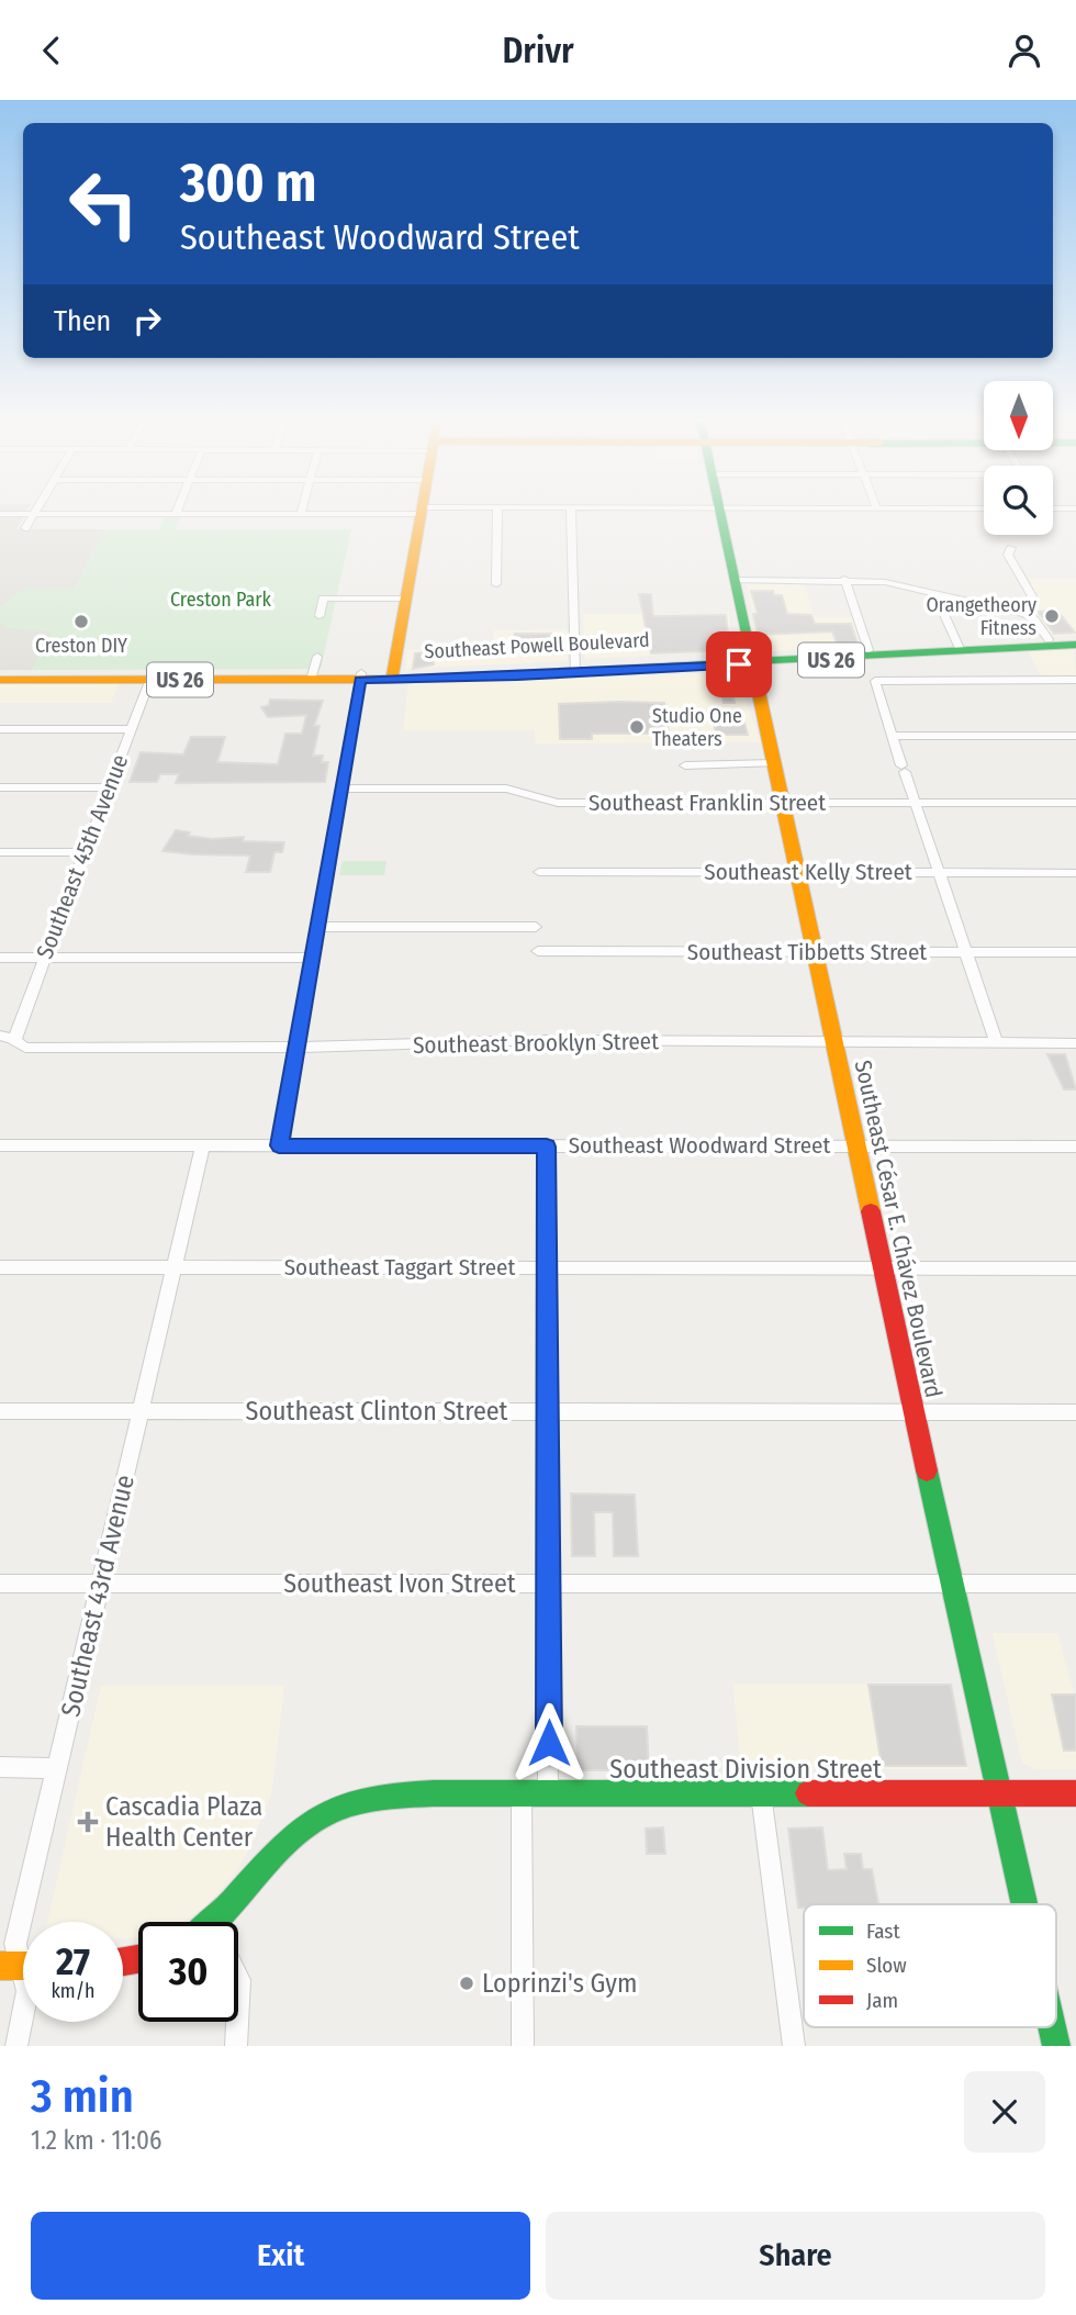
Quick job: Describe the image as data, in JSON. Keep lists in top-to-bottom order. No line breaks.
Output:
{"streets":{"main road":["Southeast Powell Boulevard","US 26","Southeast César E. Chávez Boulevard","Southeast Division Street"],"street":["Southeast Franklin Street","Southeast 45th Avenue","Southeast Kelly Street","Southeast Tibbetts Street","Southeast Brooklyn Street","Southeast Woodward Street","Southeast Taggart Street","Southeast Clinton Street","Southeast Ivon Street","Southeast 43rd Avenue"]},"crossings":[["Southeast Powell Boulevard","Southeast 45th Avenue"],["Southeast Powell Boulevard","Southeast César E. Chávez Boulevard"],["Southeast Franklin Street","Southeast César E. Chávez Boulevard"],["Southeast 45th Avenue","Southeast Brooklyn Street"],["Southeast Kelly Street","Southeast César E. Chávez Boulevard"],["Southeast Tibbetts Street","Southeast César E. Chávez Boulevard"],["Southeast Brooklyn Street","Southeast César E. Chávez Boulevard"],["Southeast Woodward Street","Southeast César E. Chávez Boulevard"],["Southeast Woodward Street","Southeast 43rd Avenue"],["Southeast César E. Chávez Boulevard","Southeast Taggart Street"],["Southeast César E. Chávez Boulevard","Southeast Clinton Street"],["Southeast César E. Chávez Boulevard","Southeast Ivon Street"],["Southeast César E. Chávez Boulevard","Southeast Division Street"],["Southeast Taggart Street","Southeast 43rd Avenue"],["Southeast Clinton Street","Southeast 43rd Avenue"],["Southeast Ivon Street","Southeast 43rd Avenue"]],"parks":["Creston Park"],"places":{"other":["Orangetheory Fitness","Creston DIY","Studio One Theaters","Loprinzi's Gym"],"health":["Cascadia Plaza Health Center"]},"legend":["Fast","Slow","Jam"],"north":"bottom","page":{"header":"Drivr","turn":["300 m","Southeast Woodward Street"],"then":"Then","speed":"27 km/h","limit":"30","heading":["3 min","1.2 km · 11:06"],"buttons":["Exit","Share"]}}
